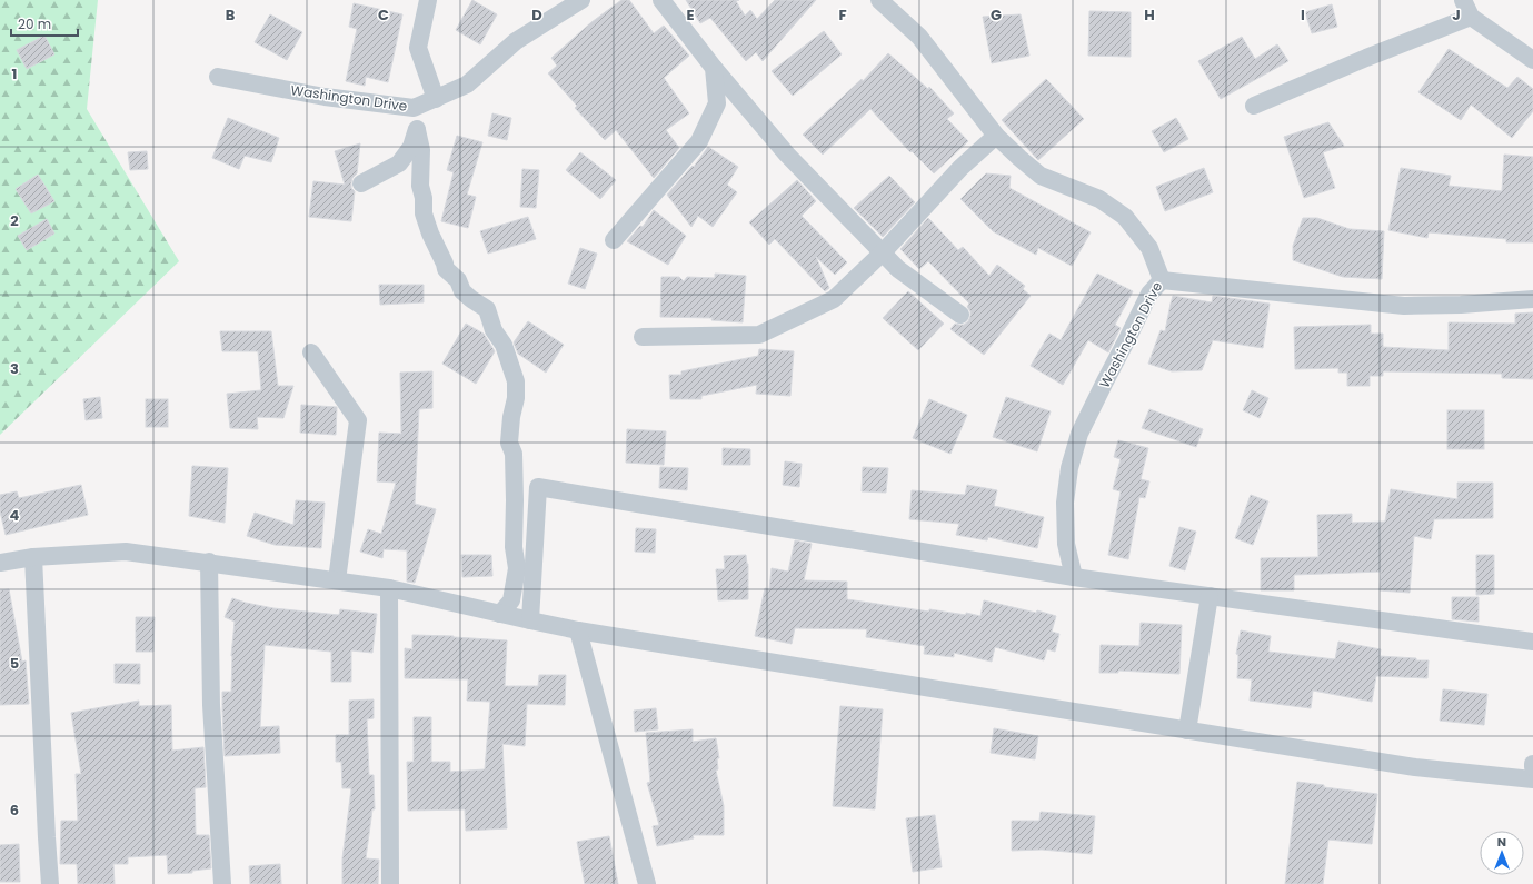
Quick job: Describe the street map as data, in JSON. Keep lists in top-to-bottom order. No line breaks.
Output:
{"streets":{"street":["Washington Drive"]},"scale_bar":"20 m","north":"top","grid":{"columns":["B","C","D","E","F","G","H","I","J"],"rows":["1","2","3","4","5","6"]}}
